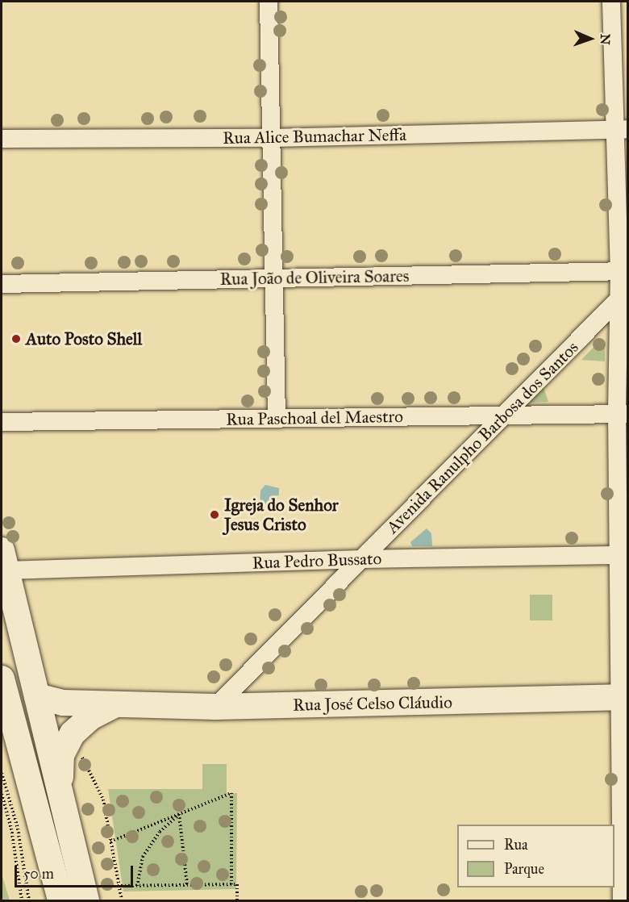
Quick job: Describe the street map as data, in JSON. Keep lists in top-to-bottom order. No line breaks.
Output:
{"streets":{"street":["Rua Alice Bumachar Neffa","Rua João de Oliveira Soares","Rua Paschoal del Maestro","Avenida Ranulpho Barbosa dos Santos","Rua Pedro Bussato","Rua José Celso Cláudio"]},"crossings":[["Rua Paschoal del Maestro","Avenida Ranulpho Barbosa dos Santos"],["Avenida Ranulpho Barbosa dos Santos","Rua Pedro Bussato"],["Avenida Ranulpho Barbosa dos Santos","Rua José Celso Cláudio"]],"places":["Auto Posto Shell","Igreja do Senhor Jesus Cristo"],"legend":["Rua","Parque"],"scale_bar":"50 m","north":"right"}
